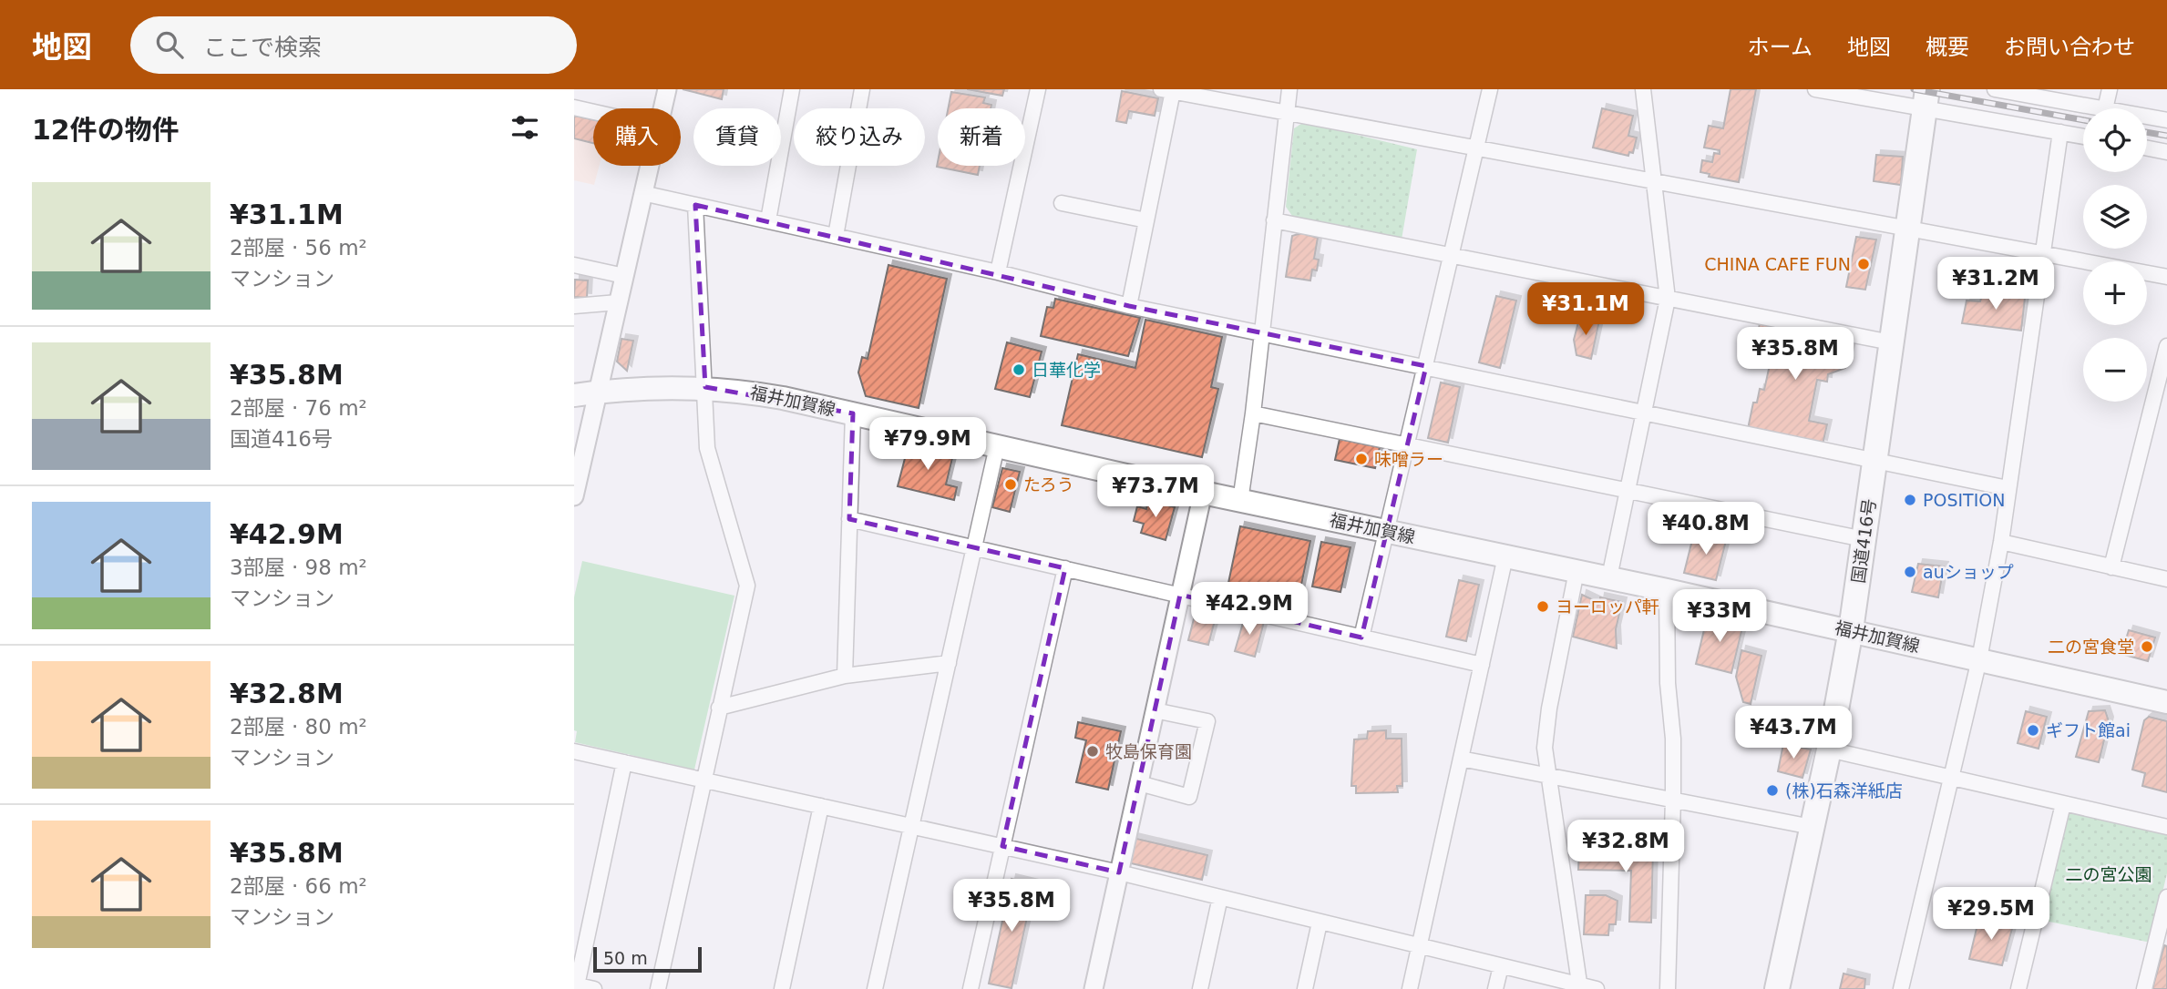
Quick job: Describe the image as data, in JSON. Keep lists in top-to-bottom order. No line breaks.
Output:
{"streets":{"highway":["国道416号"],"main road":["福井加賀線"]},"crossings":[["福井加賀線","国道416号"]],"parks":["二の宮公園"],"places":["CHINA CAFE FUN","日華化学","味噌ラー","たろう","POSITION","auショップ","ヨーロッパ軒","二の宮食堂","ギフト館ai","牧島保育園","(株)石森洋紙店"],"scale_bar":"50 m","page":{"header":"地図","search":"ここで検索","nav":["ホーム","地図","概要","お問い合わせ"],"heading":"12件の物件","map_buttons":["+","−"],"chip":["購入","賃貸","絞り込み","新着"],"list":[{"name":"¥31.1M","note":"2部屋 · 56 m² · マンション"},{"name":"¥35.8M","note":"2部屋 · 76 m² · 国道416号"},{"name":"¥42.9M","note":"3部屋 · 98 m² · マンション"},{"name":"¥32.8M","note":"2部屋 · 80 m² · マンション"},{"name":"¥35.8M","note":"2部屋 · 66 m² · マンション"}],"price":["¥31.2M","¥31.1M","¥35.8M","¥79.9M","¥73.7M","¥40.8M","¥42.9M","¥33M","¥43.7M","¥32.8M","¥35.8M","¥29.5M"],"scale":"50 m"}}
